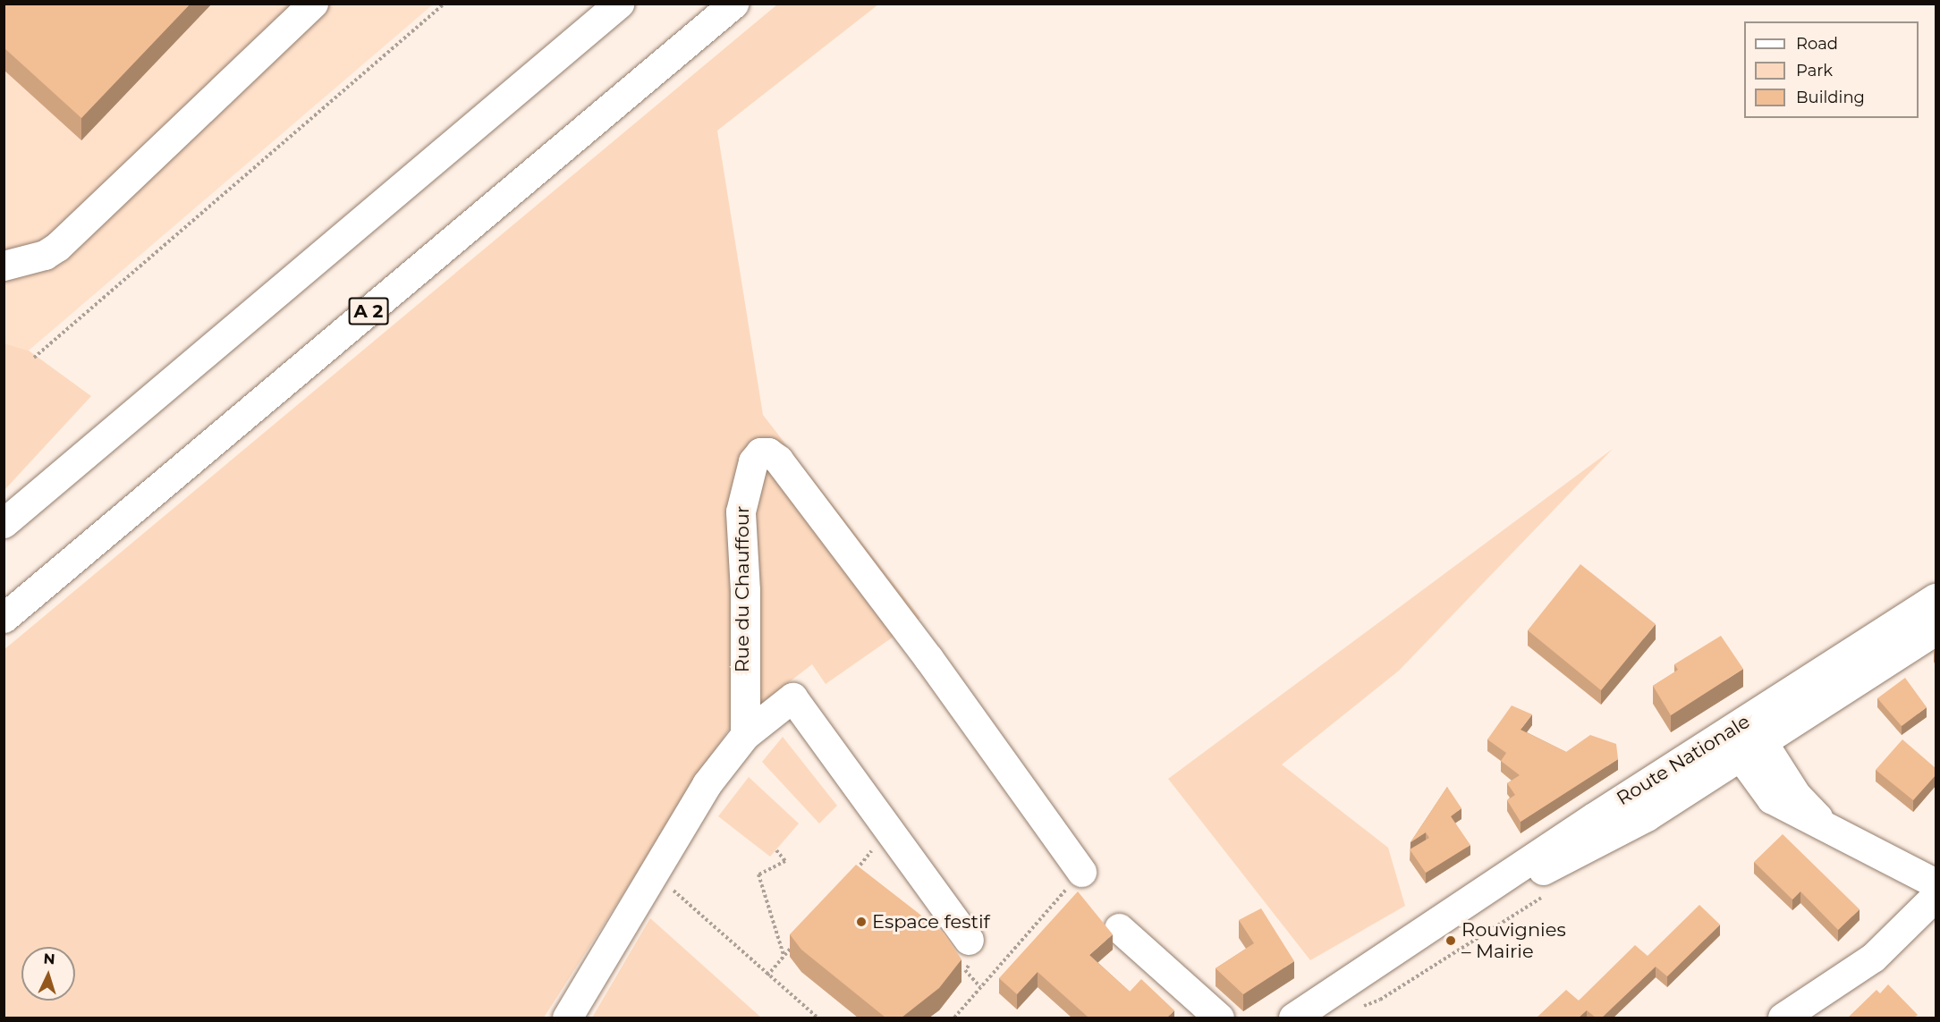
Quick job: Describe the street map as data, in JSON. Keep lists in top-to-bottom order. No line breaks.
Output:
{"streets":{"main road":["A 2","Rue du Chauffour","Route Nationale"]},"places":["Espace festif","Rouvignies – Mairie"],"legend":["Road","Park","Building"],"north":"top"}
